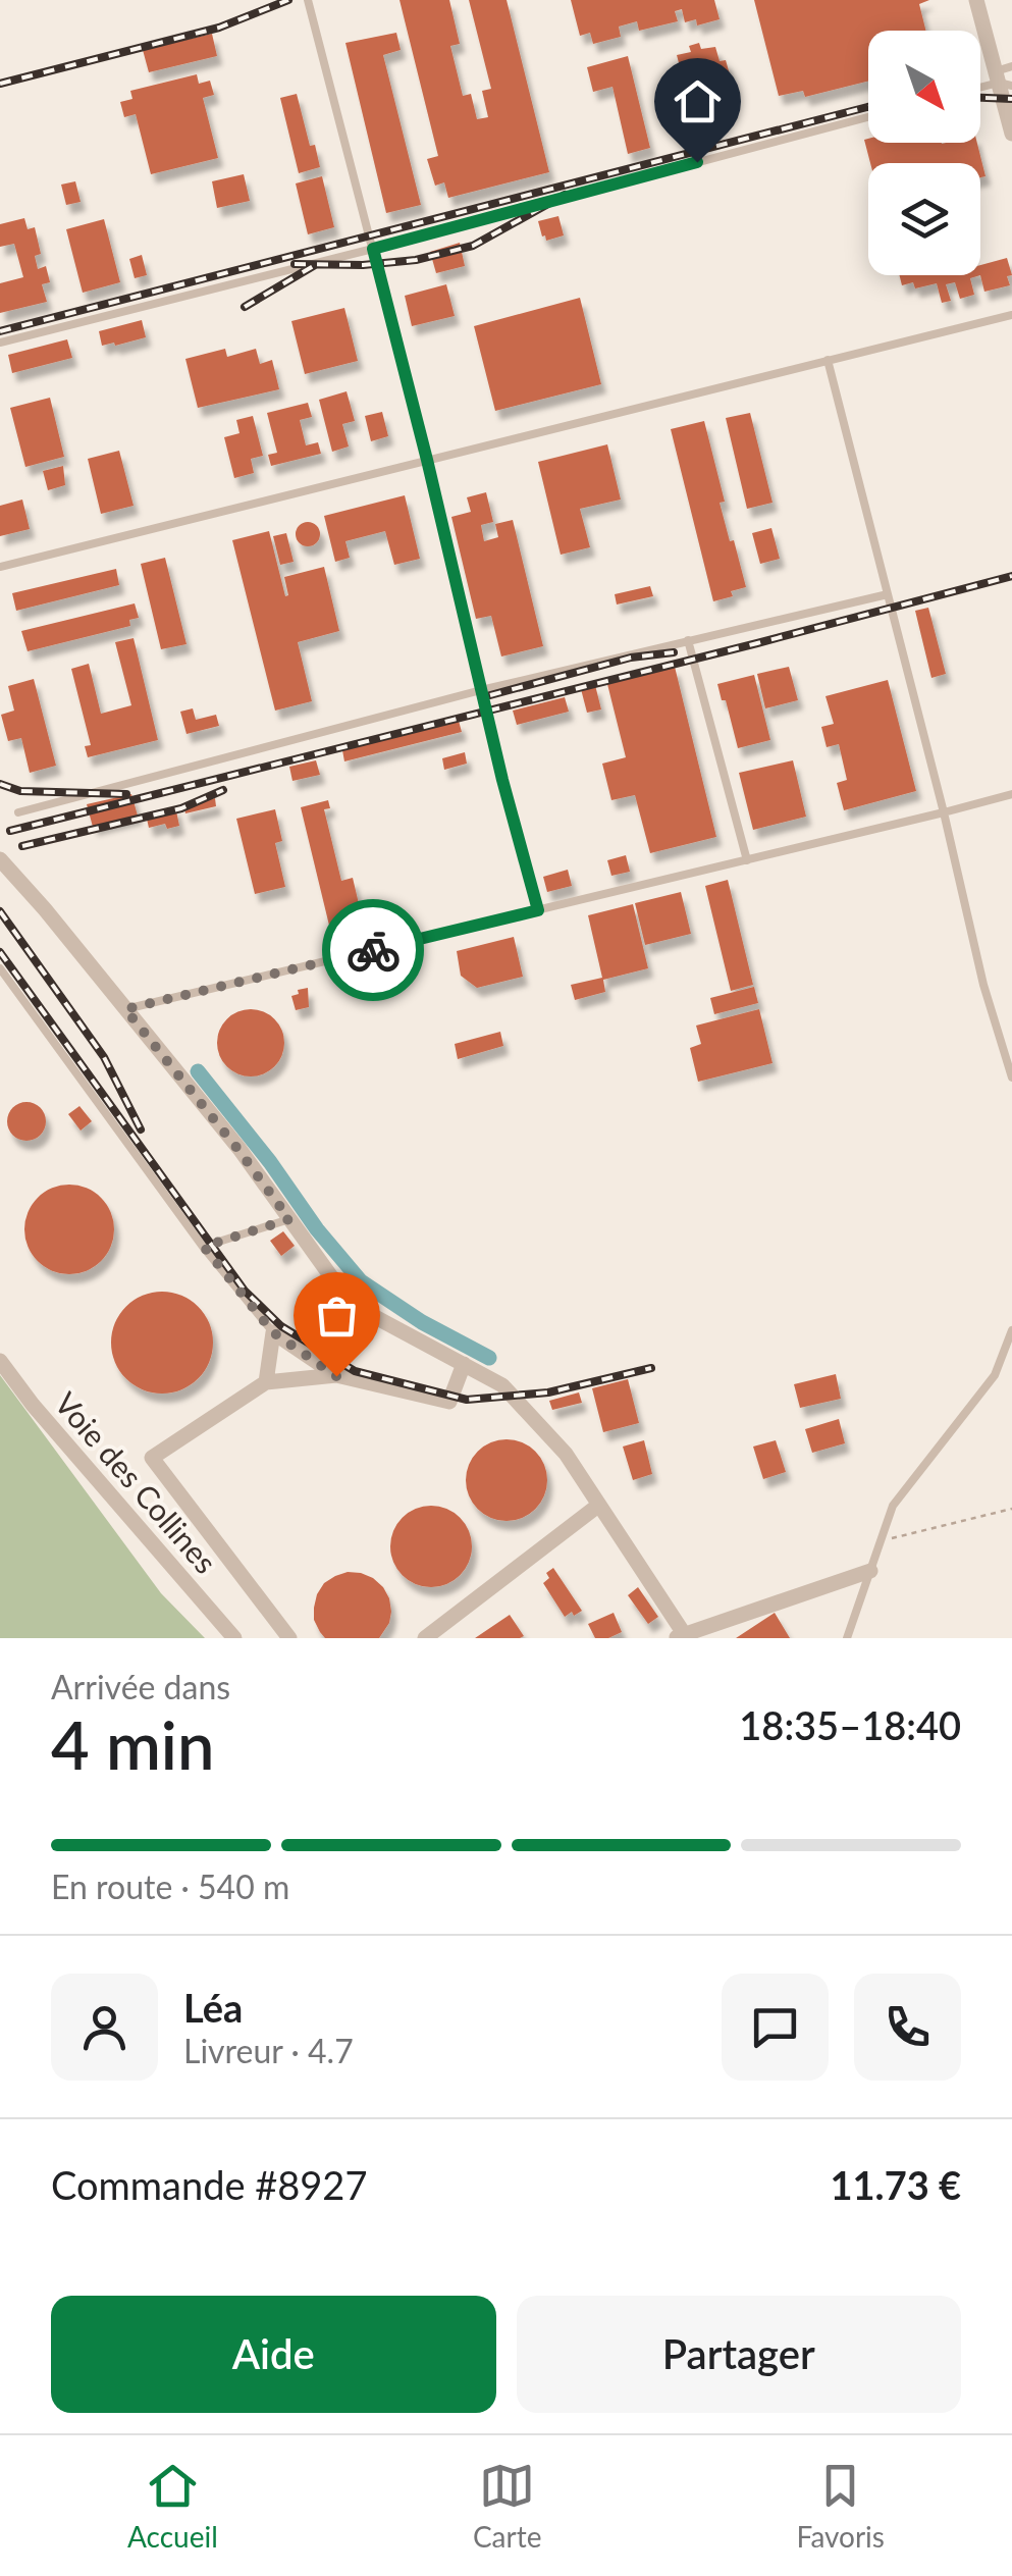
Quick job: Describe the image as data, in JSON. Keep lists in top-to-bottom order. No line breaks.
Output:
{"streets":{"street":["Voie des Collines"]},"north":"bottom right","page":{"heading":["4 min","Arrivée dans","18:35–18:40"],"panel":["Léa","Livreur · 4.7","Commande #8927","11.73 €"],"bar":"En route · 540 m","buttons":["Aide","Partager"],"tabs":["Accueil","Carte","Favoris"]}}
